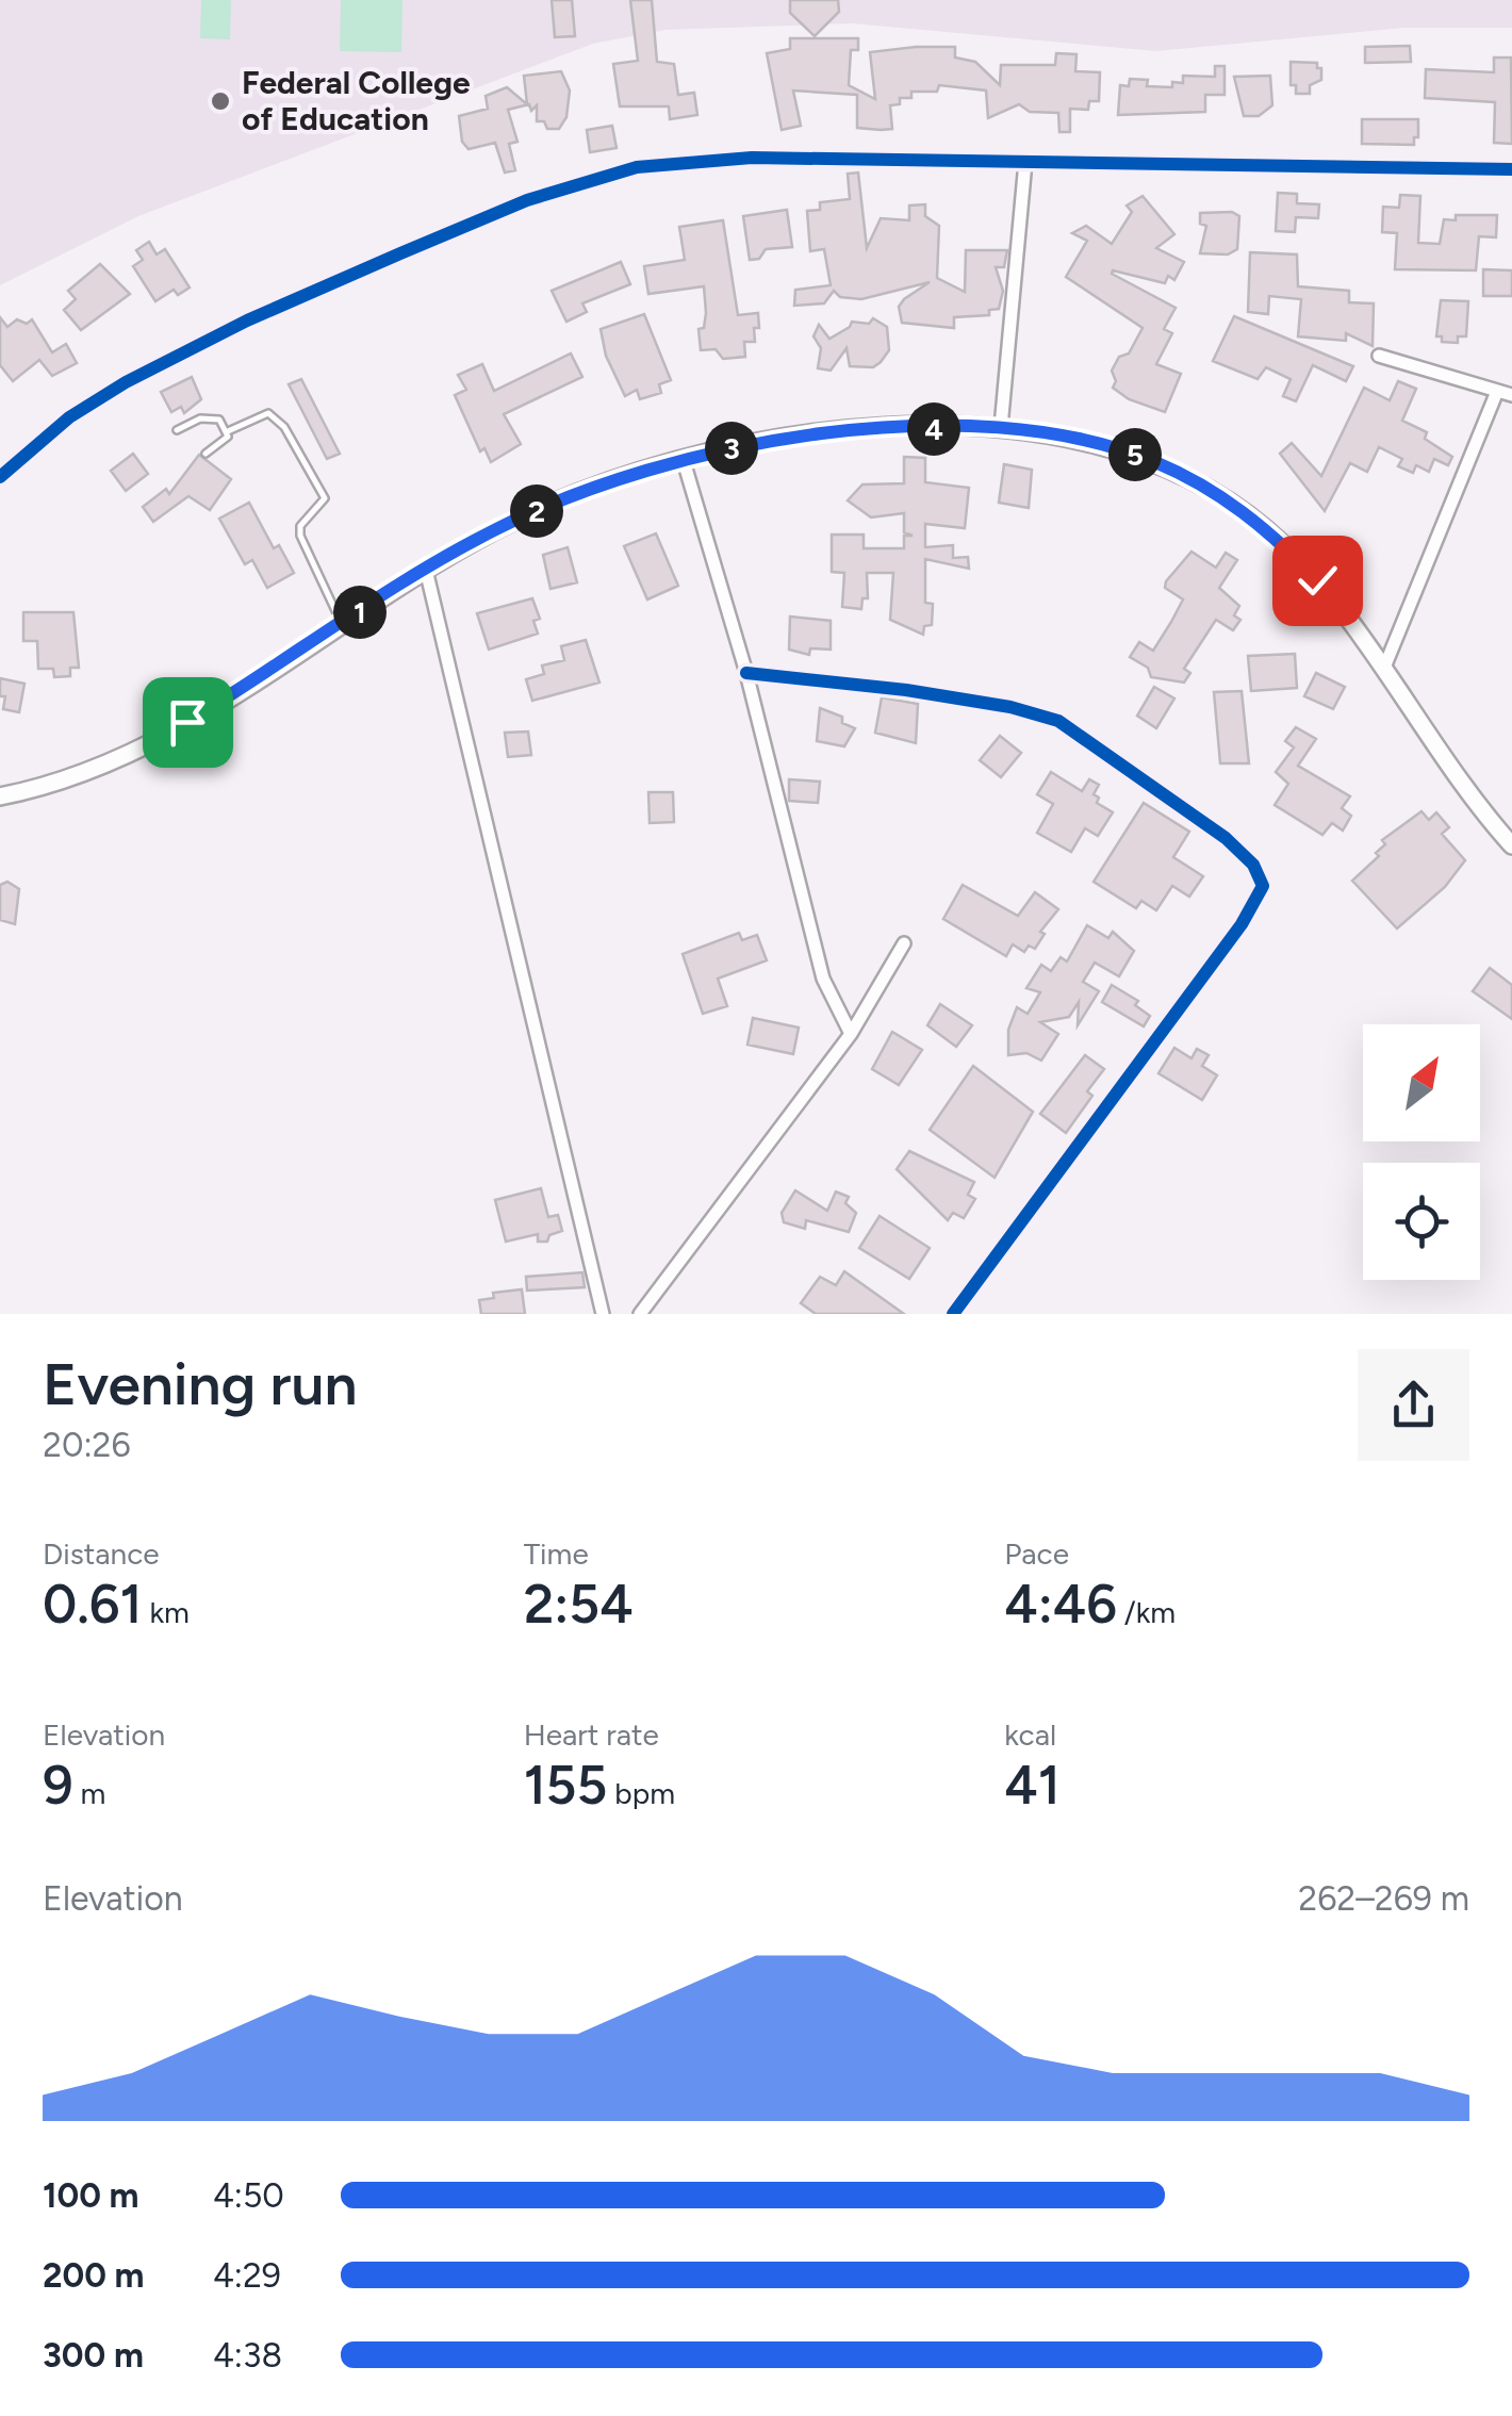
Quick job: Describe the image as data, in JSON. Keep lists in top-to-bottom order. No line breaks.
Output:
{"places":["Federal College of Education"],"north":"top right","page":{"pins":["4","3","5","2","1"],"heading":["Evening run","20:26"],"stats":[["Distance","0.61 km"],["Time","2:54"],["Pace","4:46 /km"],["Elevation","9 m"],["Heart rate","155 bpm"],["kcal","41"]],"chart":["Elevation","262–269 m"],"list":[{"name":"100 m","note":"4:50"},{"name":"200 m","note":"4:29"},{"name":"300 m","note":"4:38"}]}}
